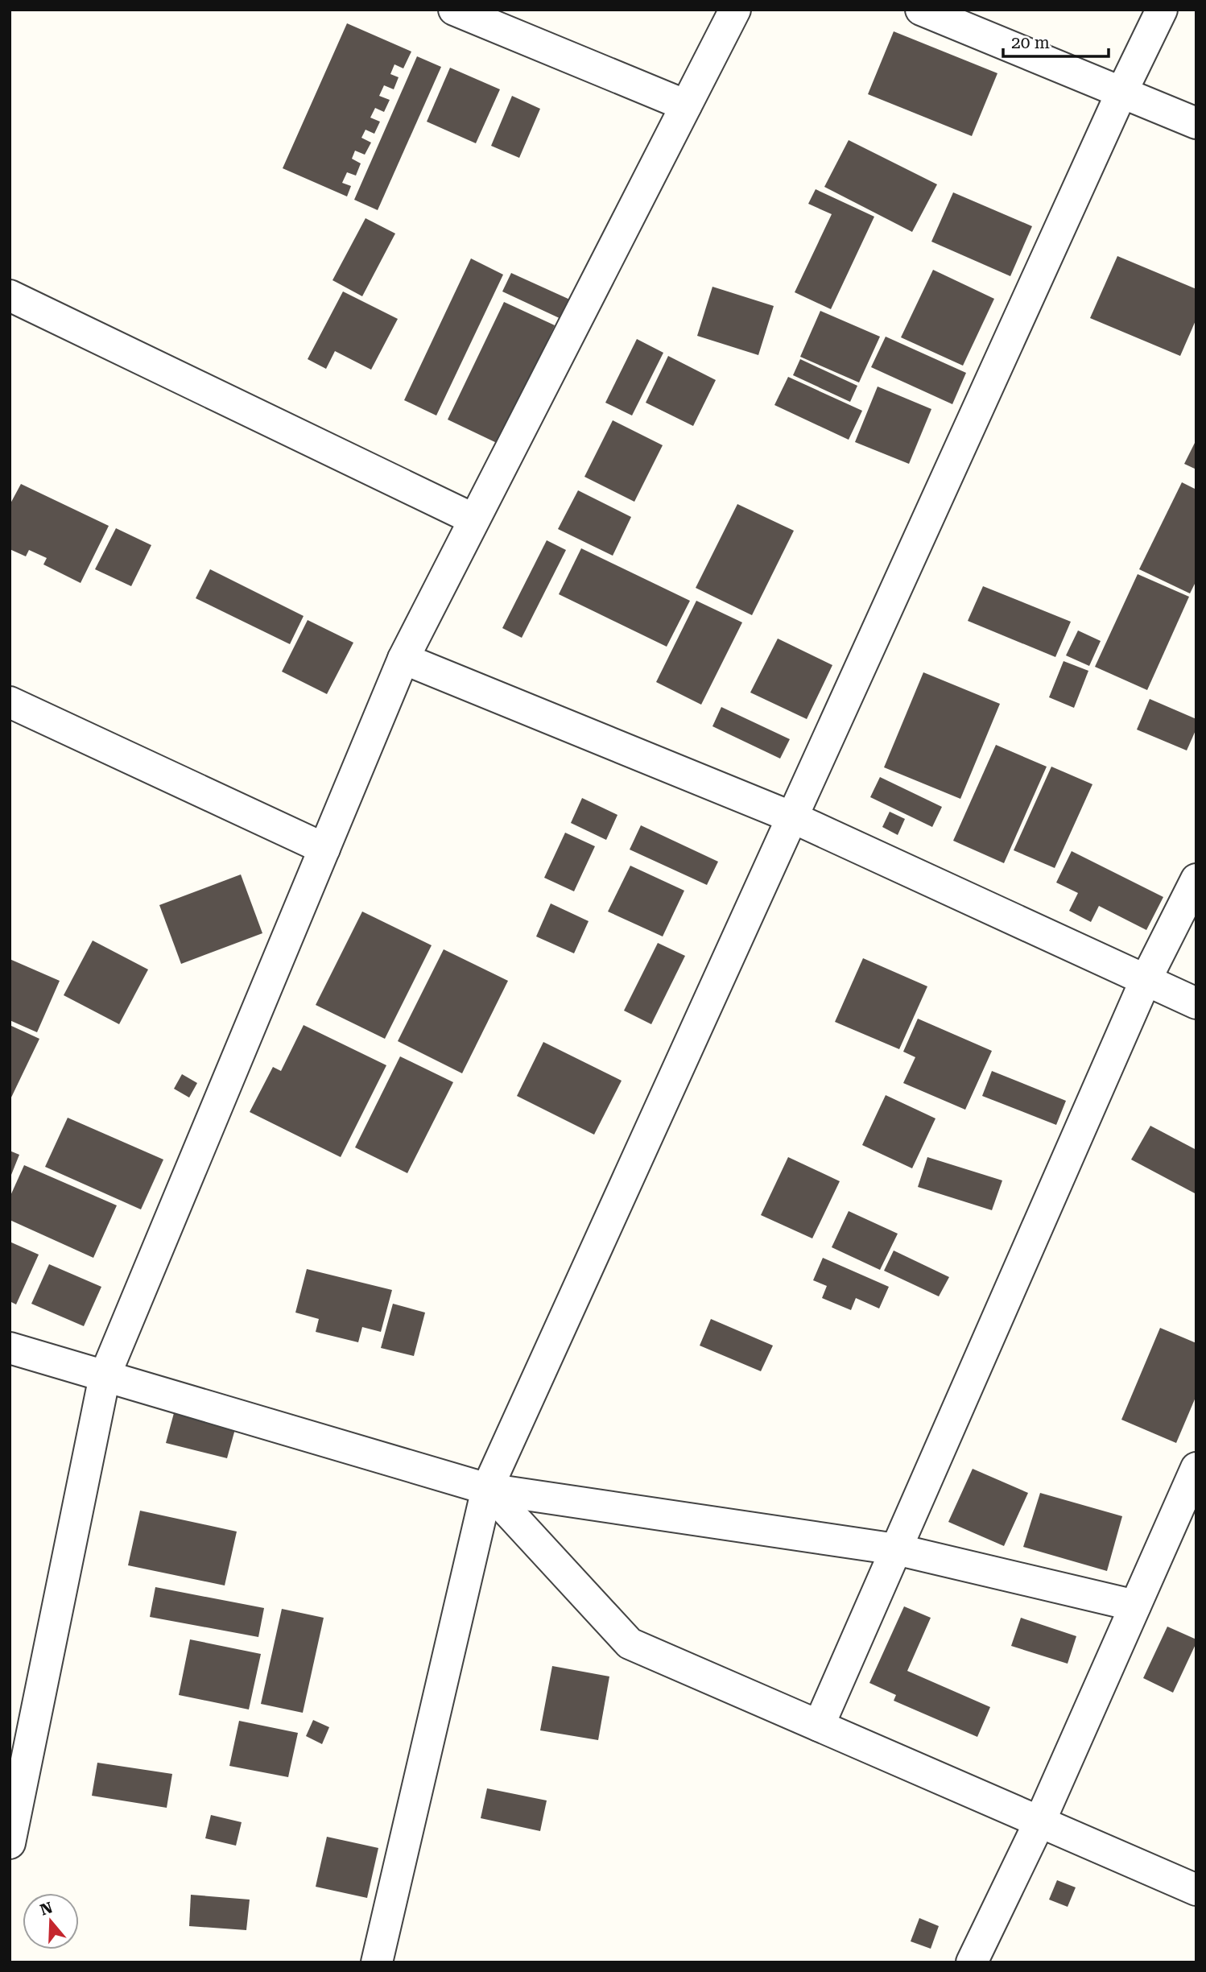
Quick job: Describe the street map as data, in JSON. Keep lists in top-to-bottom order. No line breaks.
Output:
{"scale_bar":"20 m","north":"top"}
